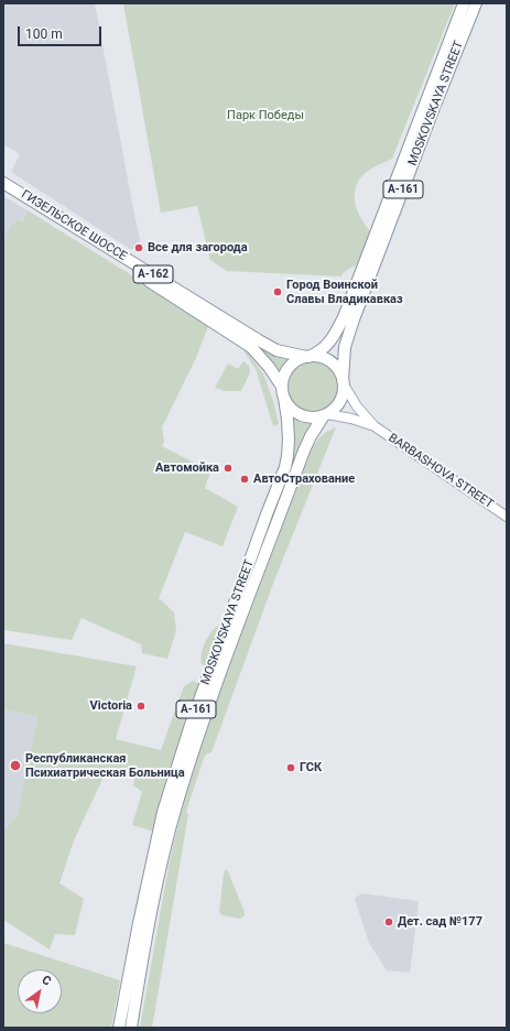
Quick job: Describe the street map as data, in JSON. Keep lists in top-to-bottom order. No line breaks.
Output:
{"streets":{"highway":["MOSKOVSKAYA STREET","А-161","ГИЗЕЛЬСКОЕ ШОССЕ","А-162"],"main road":["BARBASHOVA STREET"]},"crossings":[["MOSKOVSKAYA STREET","А-161"],["MOSKOVSKAYA STREET","ГИЗЕЛЬСКОЕ ШОССЕ"],["MOSKOVSKAYA STREET","BARBASHOVA STREET"],["А-161","ГИЗЕЛЬСКОЕ ШОССЕ"],["А-161","BARBASHOVA STREET"],["ГИЗЕЛЬСКОЕ ШОССЕ","BARBASHOVA STREET"]],"parks":["Парк Победы"],"places":["Все для загорода","Город Воинской Славы Владикавказ","Автомойка","АвтоСтрахование","Victoria","Республиканская Психиатрическая Больница","ГСК","Дет. сад №177"],"scale_bar":"100 m","north":"top right"}
